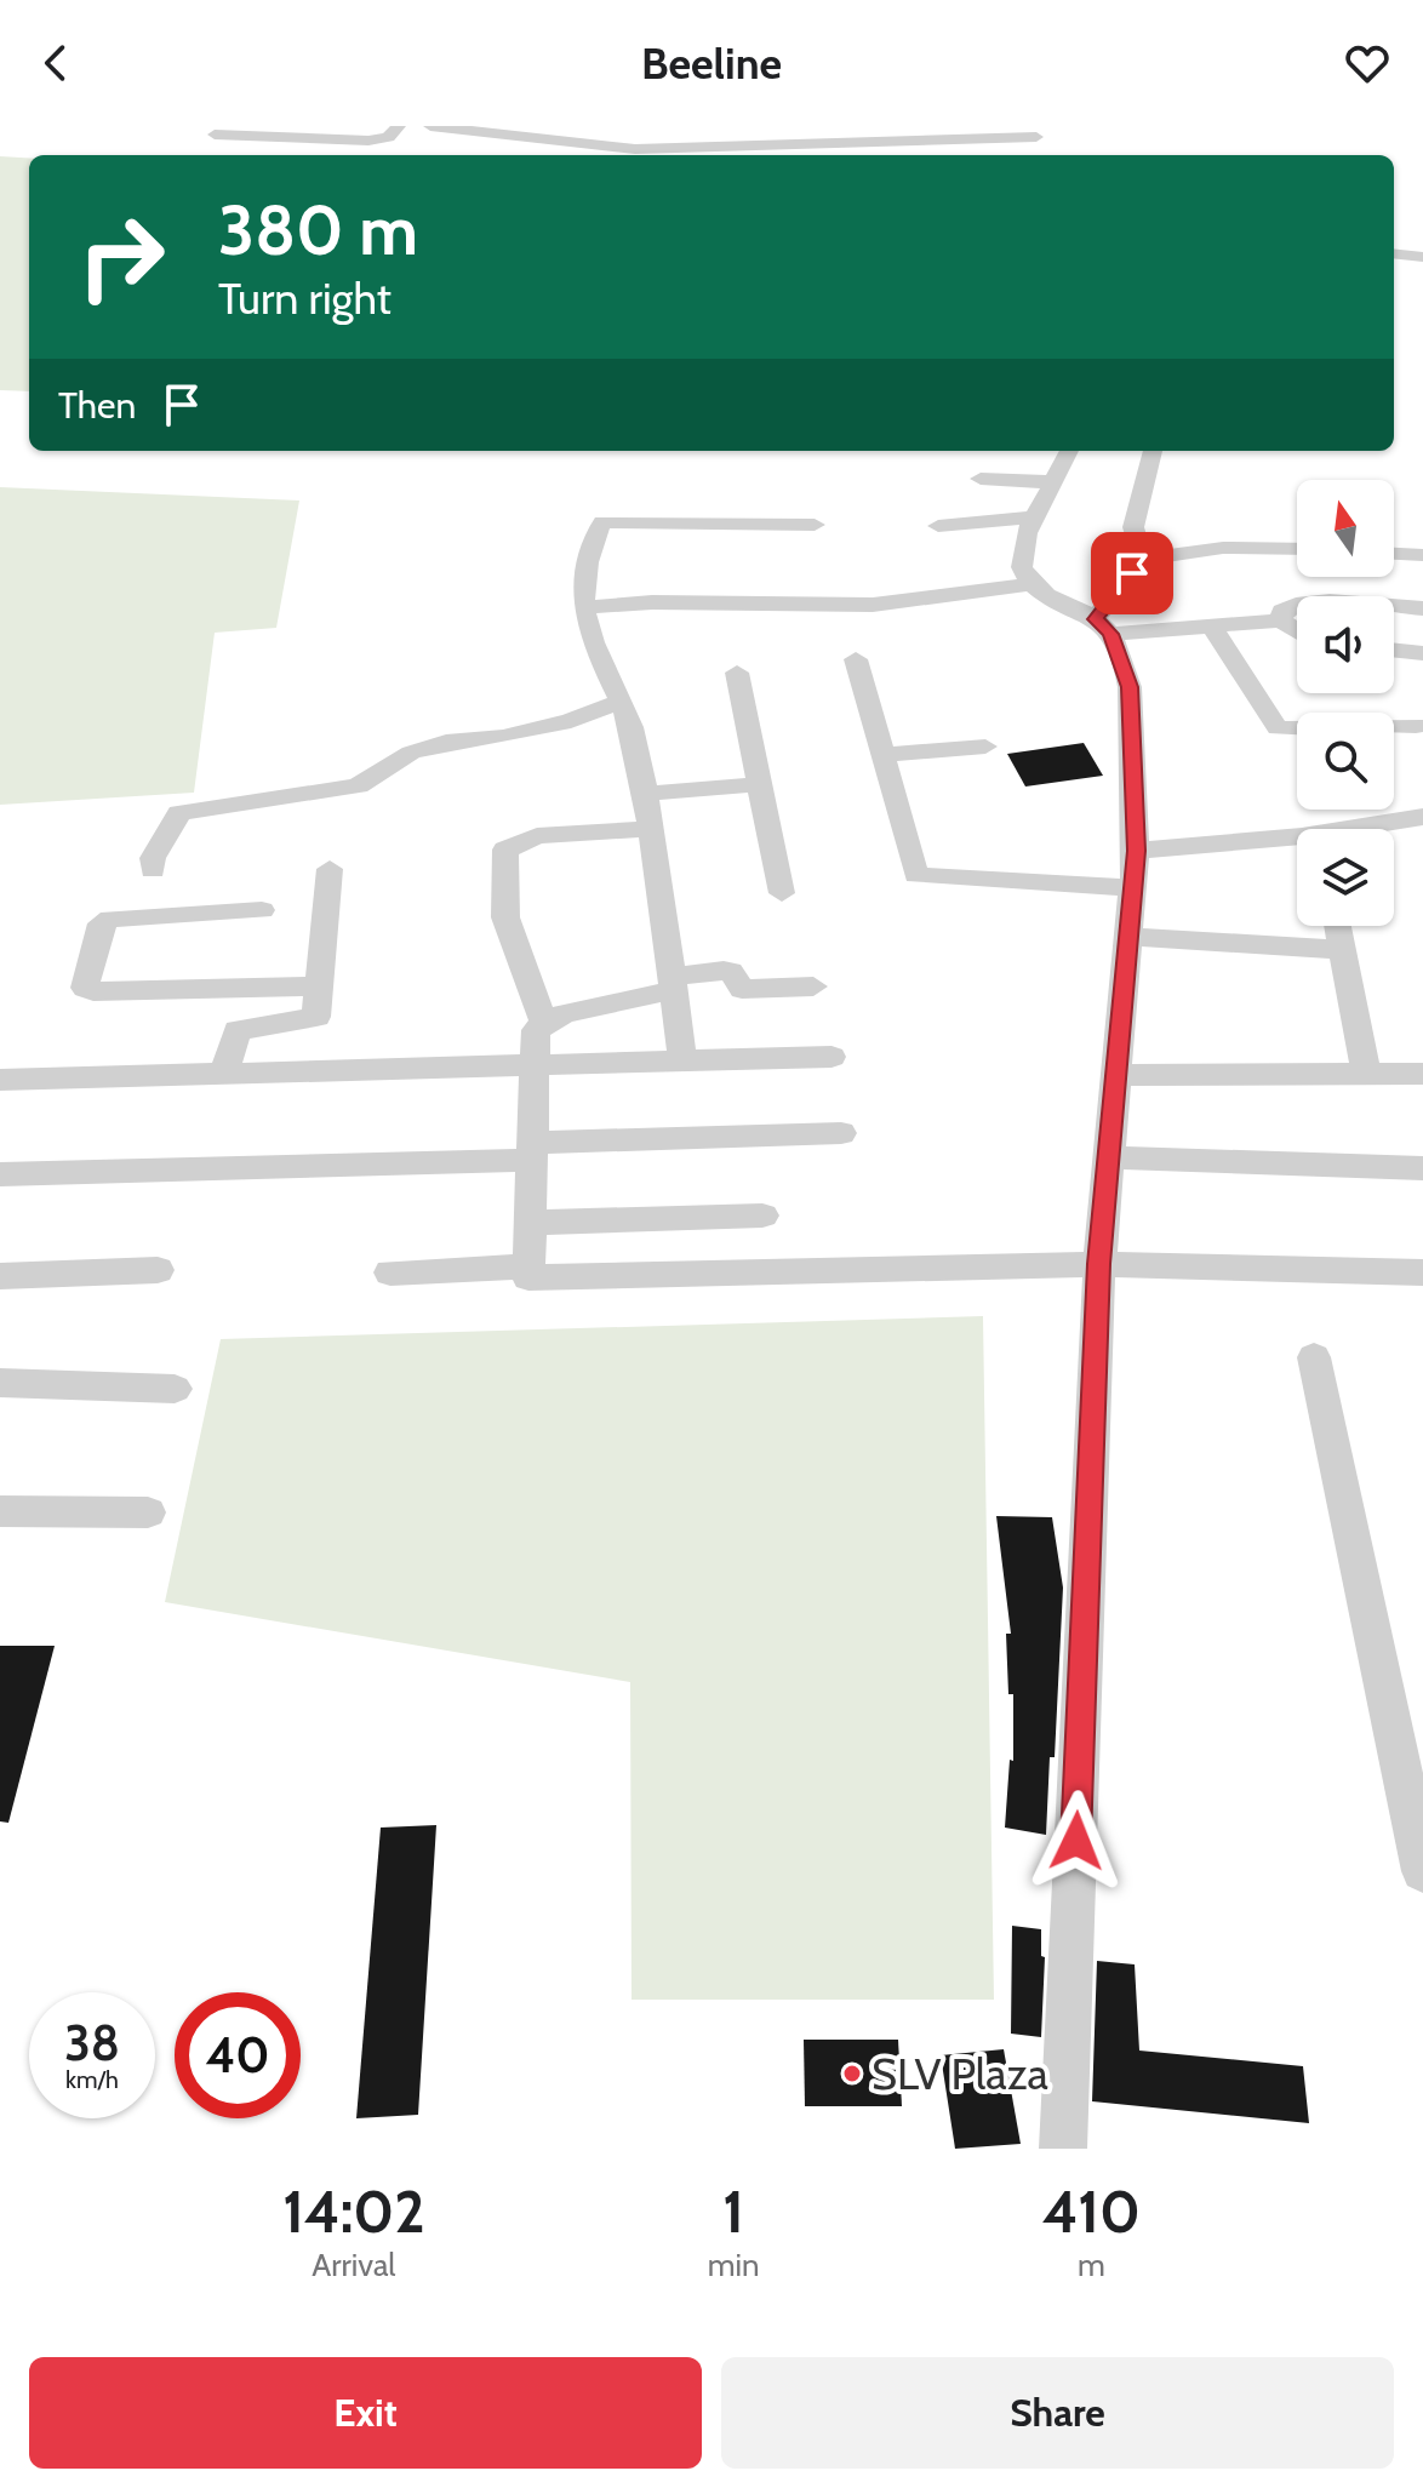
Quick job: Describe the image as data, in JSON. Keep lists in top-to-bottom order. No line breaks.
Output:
{"places":["SLV Plaza"],"north":"top","page":{"header":"Beeline","turn":["380 m","Turn right"],"then":"Then","speed":"38 km/h","limit":"40","eta":["14:02","Arrival","1","min","410","m"],"buttons":["Exit","Share"]}}
